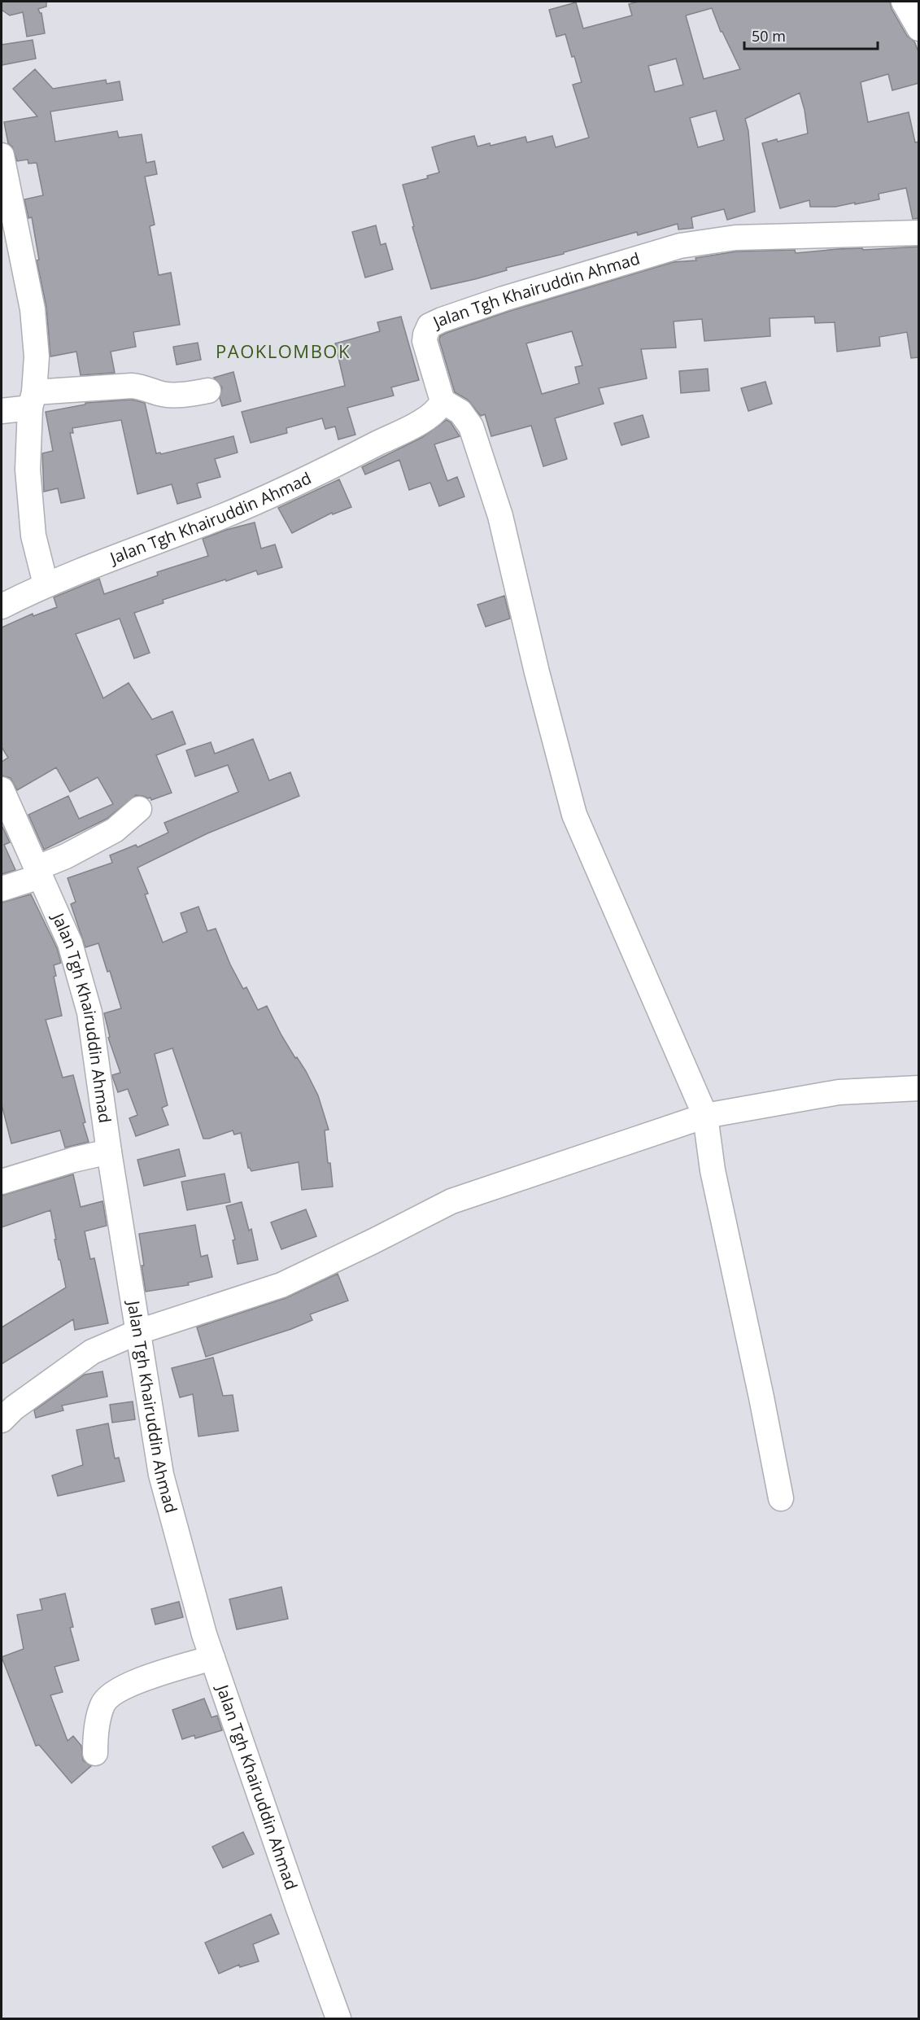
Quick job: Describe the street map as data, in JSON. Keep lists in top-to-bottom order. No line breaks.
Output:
{"streets":{"street":["Jalan Tgh Khairuddin Ahmad"]},"districts":["PAOKLOMBOK"],"scale_bar":"50 m"}
